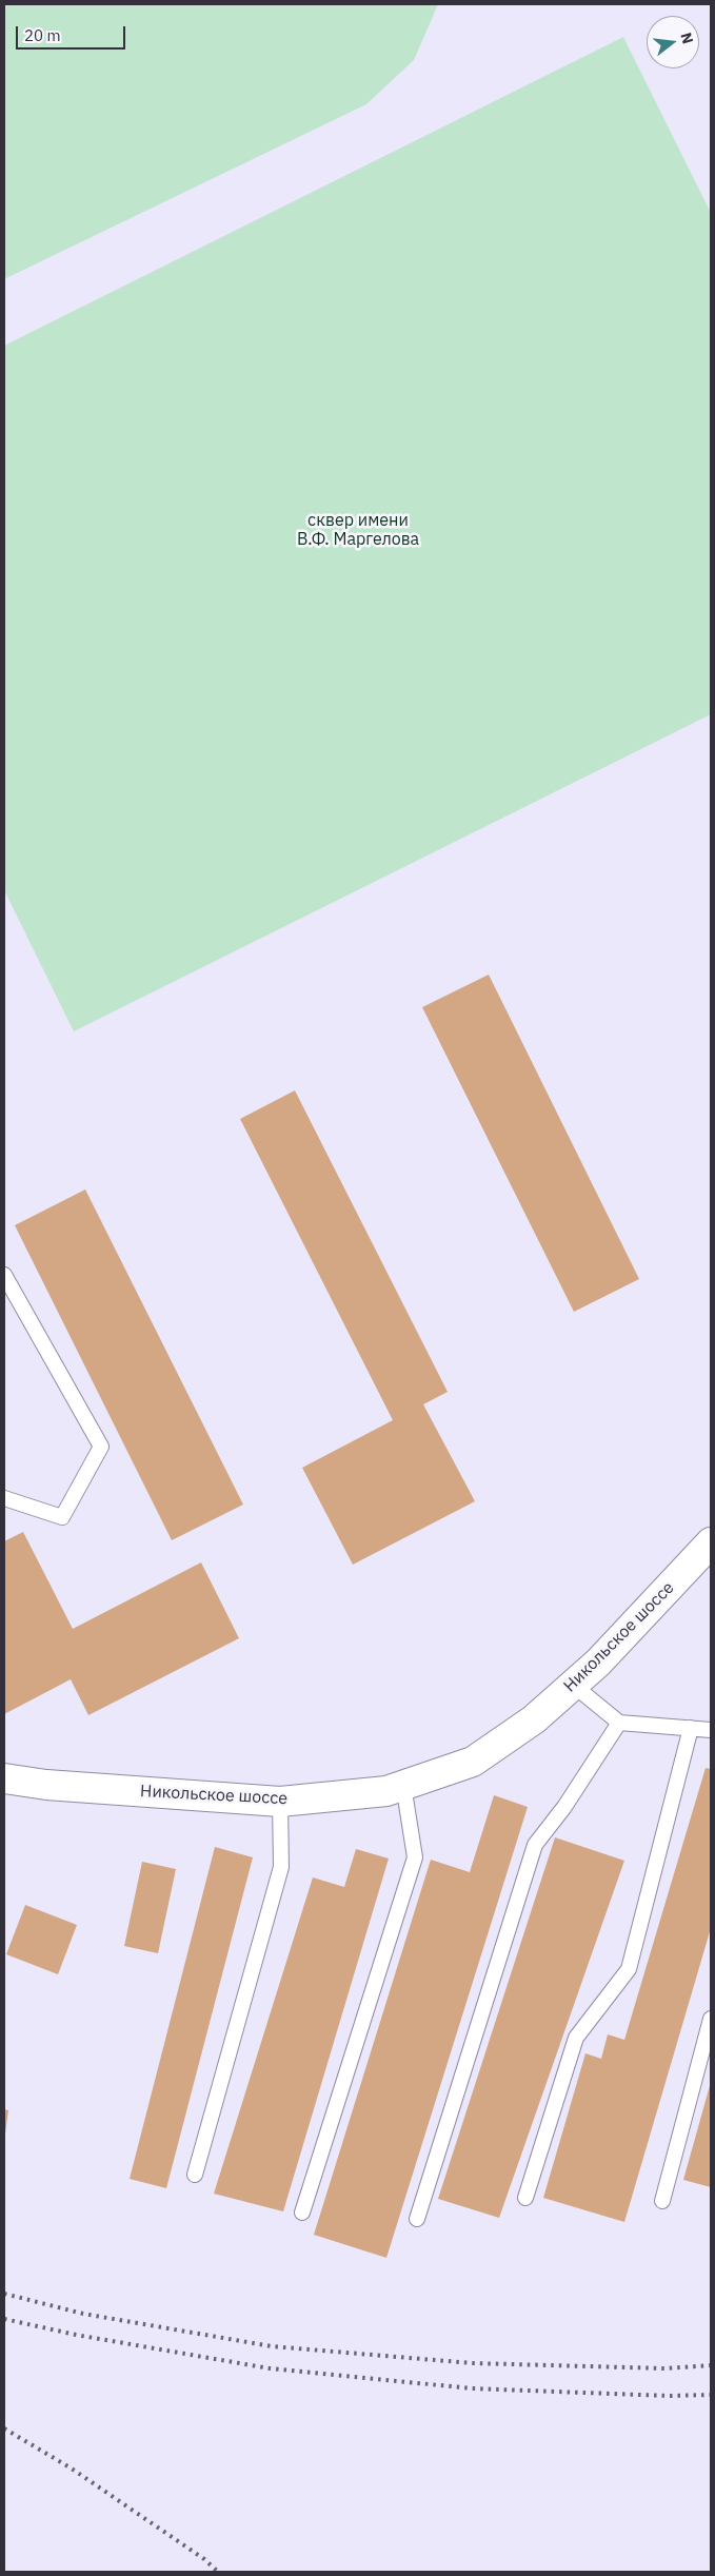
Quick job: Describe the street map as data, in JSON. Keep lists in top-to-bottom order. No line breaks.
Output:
{"streets":{"street":["Никольское шоссе"]},"parks":["сквер имени В.Ф. Маргелова"],"scale_bar":"20 m","north":"right"}
